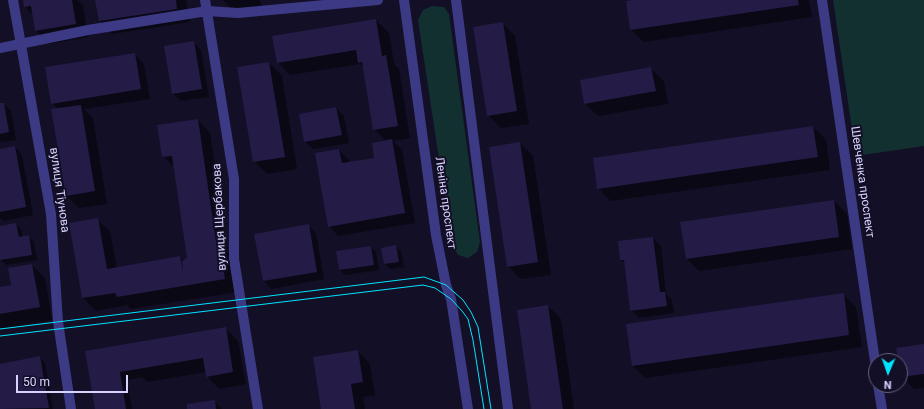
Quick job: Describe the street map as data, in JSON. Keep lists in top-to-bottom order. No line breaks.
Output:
{"streets":{"street":["Шевченка проспект","вулиця Тіунова","Леніна проспект","вулиця Щербакова"]},"scale_bar":"50 m","north":"bottom"}
